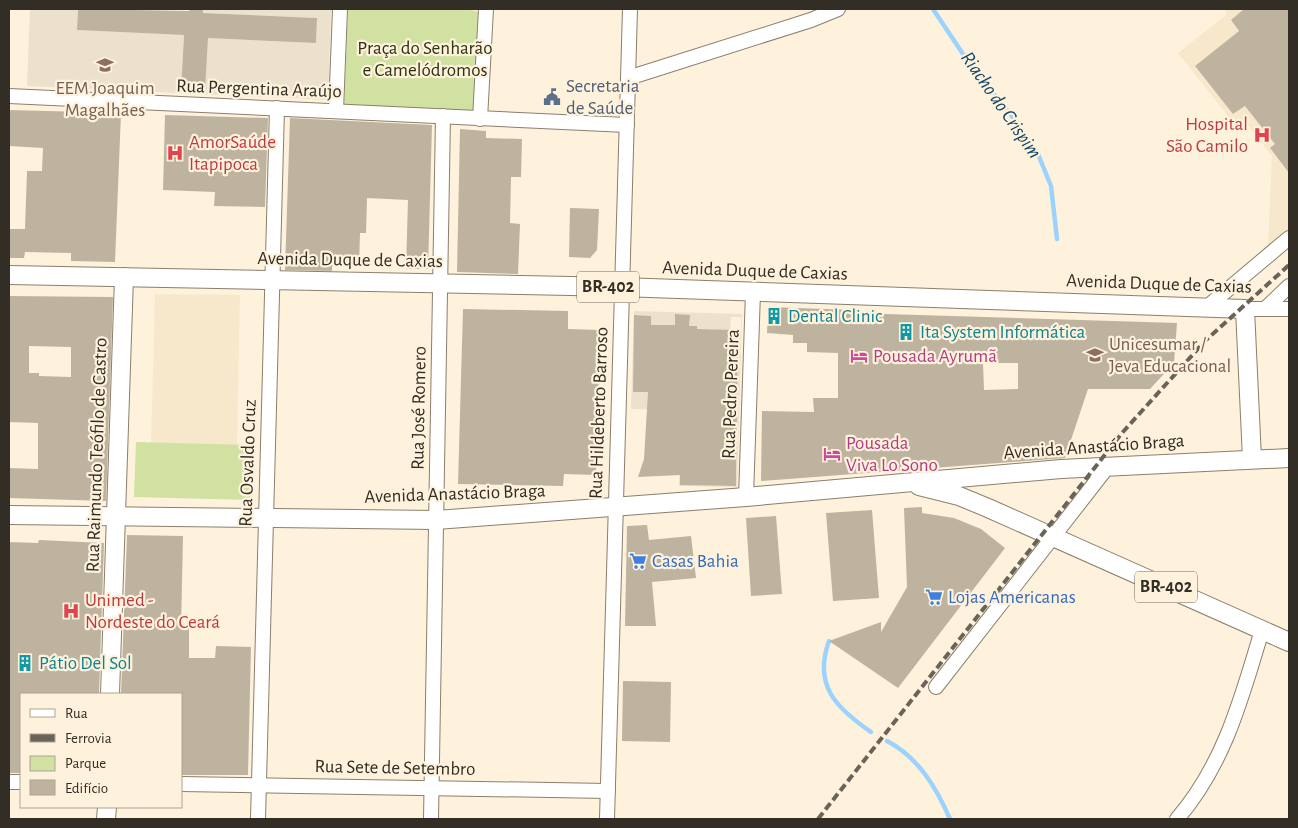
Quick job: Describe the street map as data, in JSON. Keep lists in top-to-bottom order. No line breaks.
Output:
{"streets":{"main road":["Avenida Duque de Caxias","BR-402","Avenida Anastácio Braga","Rua Raimundo Teófilo de Castro"],"street":["Rua Pergentina Araújo","Rua Pedro Pereira","Rua José Romero","Rua Hildeberto Barroso","Rua Osvaldo Cruz","Rua Sete de Setembro"]},"crossings":[["Rua Pergentina Araújo","Rua José Romero"],["Rua Pergentina Araújo","Rua Hildeberto Barroso"],["Rua Pergentina Araújo","Rua Osvaldo Cruz"],["Avenida Duque de Caxias","Rua Pedro Pereira"],["Avenida Duque de Caxias","Rua José Romero"],["Avenida Duque de Caxias","Rua Hildeberto Barroso"],["Avenida Duque de Caxias","Rua Raimundo Teófilo de Castro"],["Avenida Duque de Caxias","Rua Osvaldo Cruz"],["BR-402","Avenida Anastácio Braga"],["Rua Pedro Pereira","Avenida Anastácio Braga"],["Rua José Romero","Avenida Anastácio Braga"],["Rua José Romero","Rua Sete de Setembro"],["Rua Hildeberto Barroso","Avenida Anastácio Braga"],["Rua Hildeberto Barroso","Rua Sete de Setembro"],["Avenida Anastácio Braga","Rua Raimundo Teófilo de Castro"],["Avenida Anastácio Braga","Rua Osvaldo Cruz"],["Rua Osvaldo Cruz","Rua Sete de Setembro"]],"water":["Riacho do Crispim"],"parks":["Praça do Senharão e Camelódromos"],"places":{"school or university":["EEM Joaquim Magalhães","Unicesumar / Jeva Educacional"],"public building":["Secretaria de Saúde"],"hospital":["Hospital São Camilo","AmorSaúde Itapipoca","Unimed - Nordeste do Ceará"],"building":["Dental Clinic","Ita System Informática","Pátio Del Sol"],"hotel":["Pousada Ayrumã","Pousada Viva Lo Sono"],"supermarket":["Casas Bahia","Lojas Americanas"]},"legend":["Rua","Ferrovia","Parque","Edifício"]}
